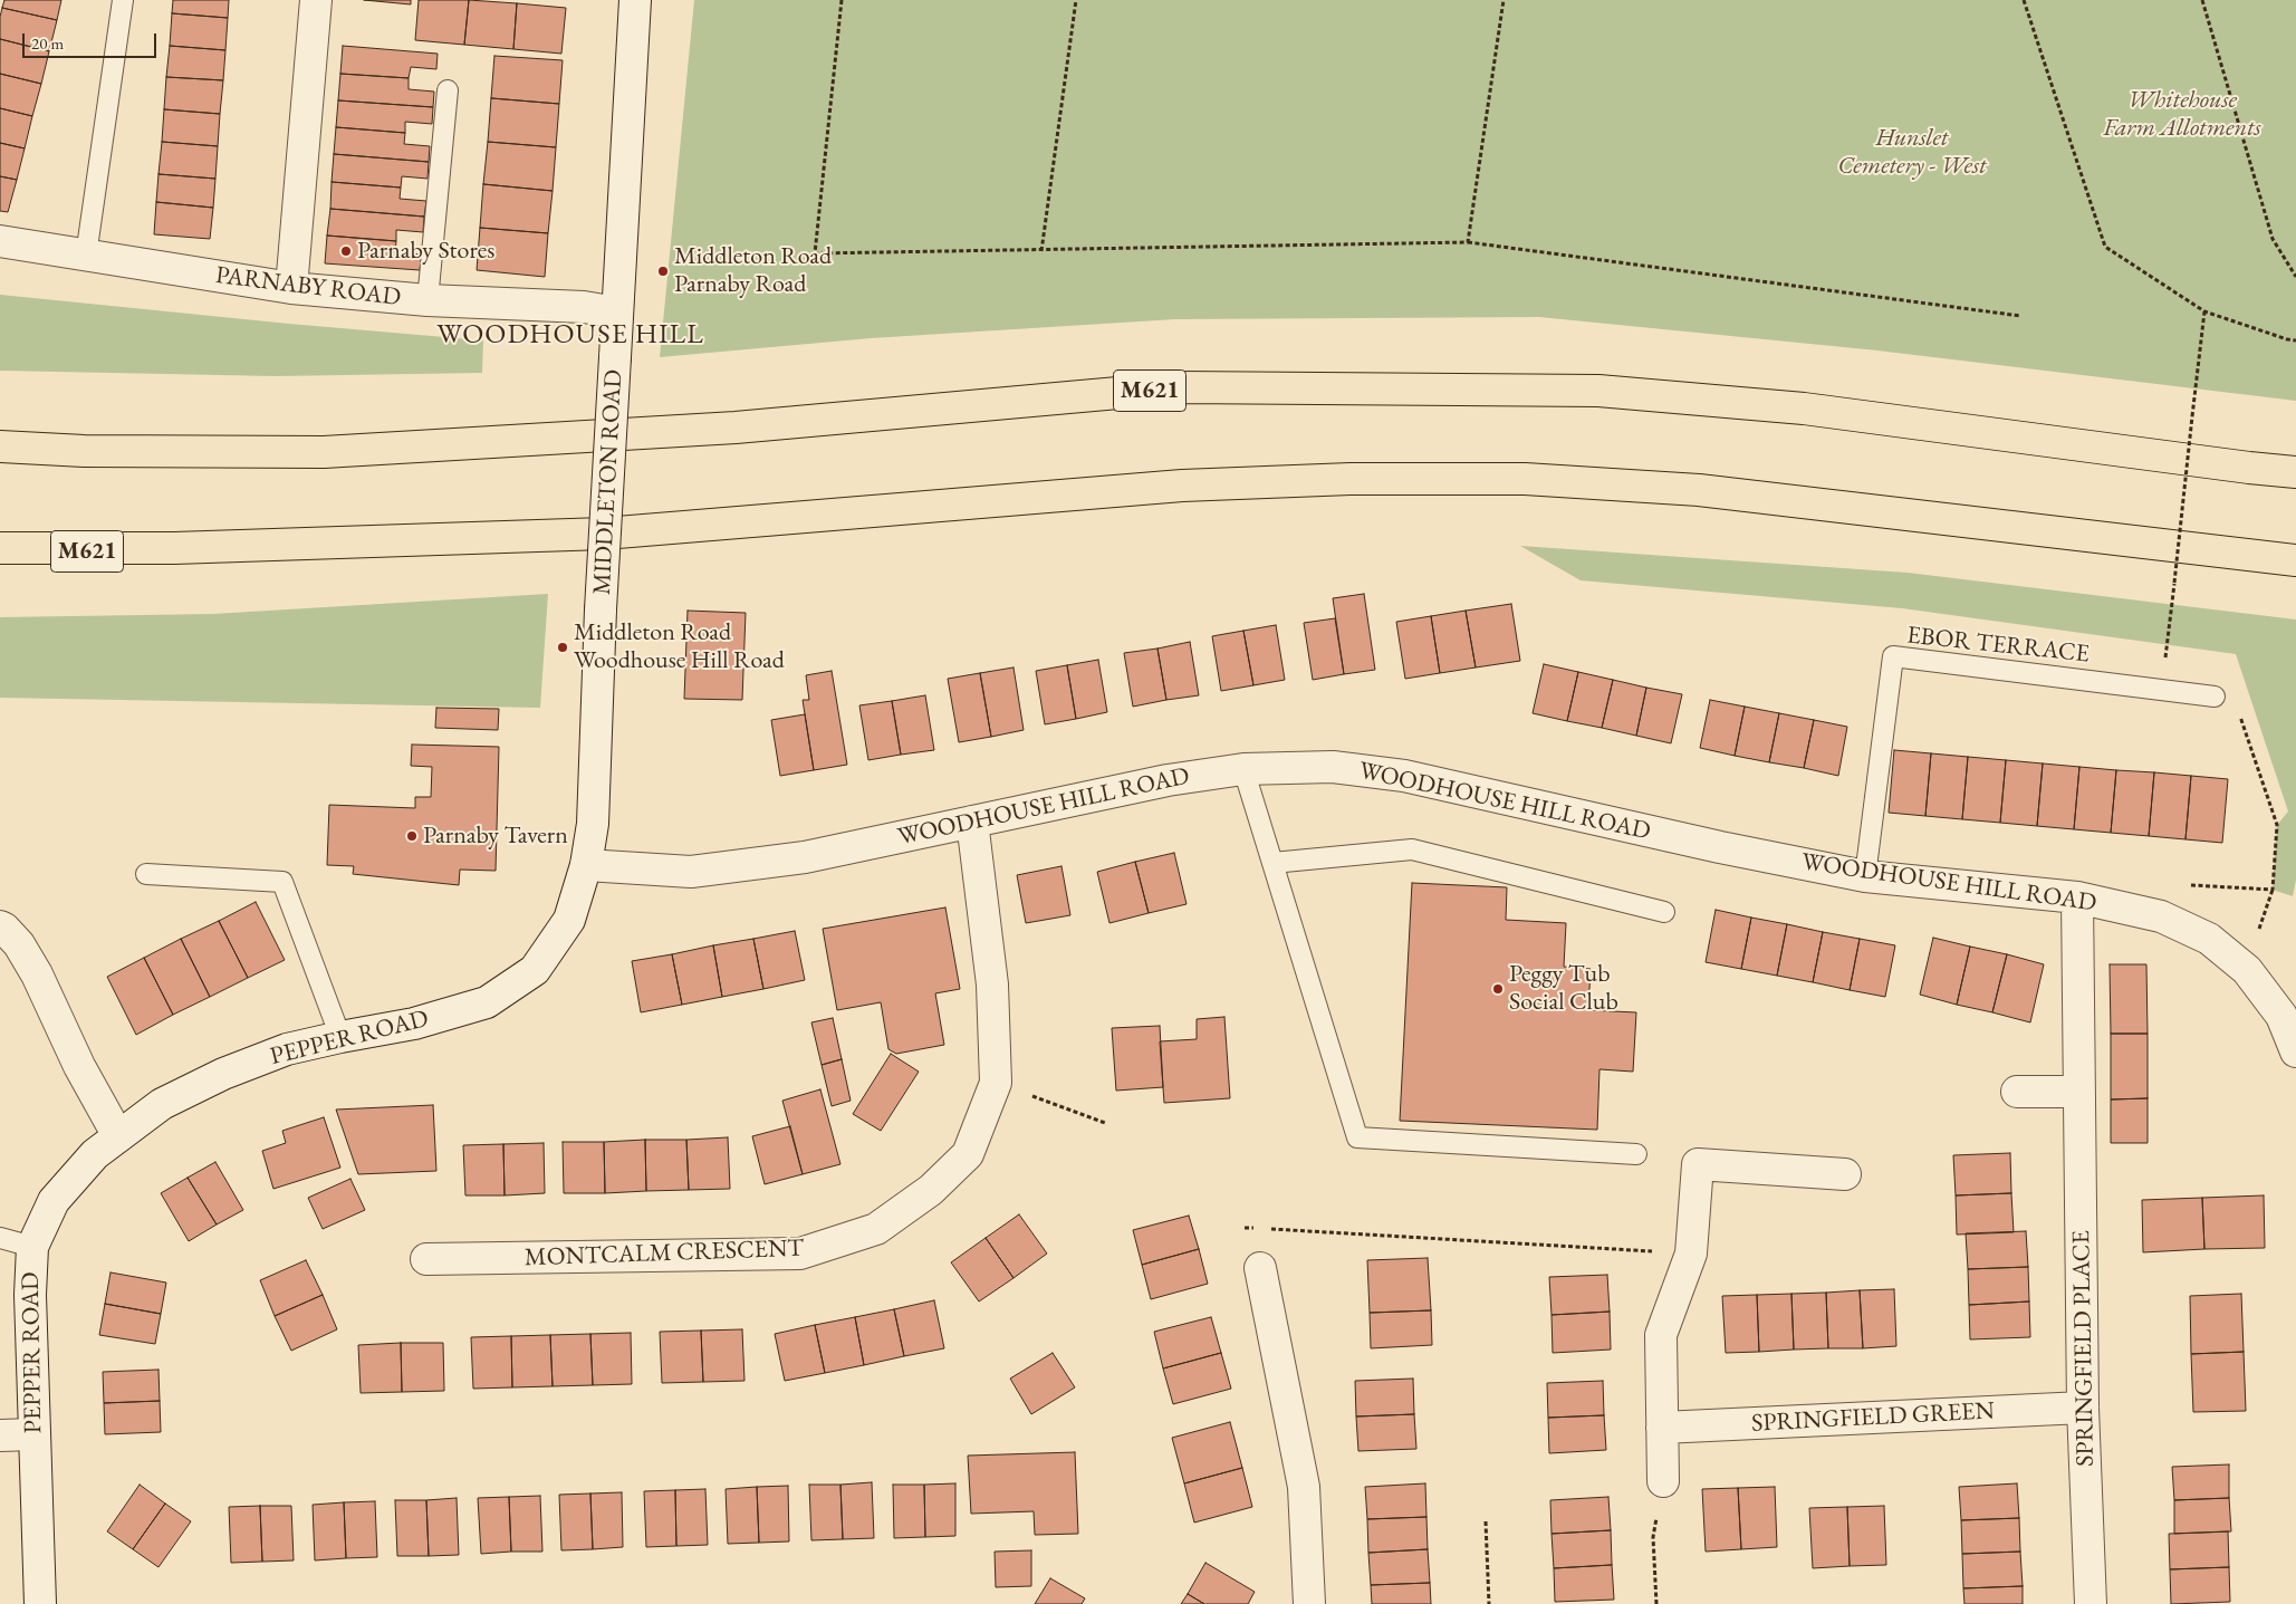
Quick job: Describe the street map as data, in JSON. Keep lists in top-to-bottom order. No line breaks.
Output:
{"streets":{"highway":["M621"],"street":["PARNABY ROAD","MIDDLETON ROAD","WOODHOUSE HILL ROAD","PEPPER ROAD","MONTCALM CRESCENT","SPRINGFIELD PLACE","SPRINGFIELD GREEN"],"lane":["EBOR TERRACE"]},"crossings":[["PARNABY ROAD","MIDDLETON ROAD"],["MIDDLETON ROAD","WOODHOUSE HILL ROAD"],["MIDDLETON ROAD","PEPPER ROAD"],["EBOR TERRACE","WOODHOUSE HILL ROAD"],["WOODHOUSE HILL ROAD","PEPPER ROAD"],["WOODHOUSE HILL ROAD","MONTCALM CRESCENT"],["WOODHOUSE HILL ROAD","SPRINGFIELD PLACE"],["SPRINGFIELD PLACE","SPRINGFIELD GREEN"]],"districts":["WOODHOUSE HILL"],"parks":["Whitehouse Farm Allotments","Hunslet Cemetery - West"],"places":["Parnaby Stores","Middleton Road Parnaby Road","Middleton Road Woodhouse Hill Road","Parnaby Tavern","Peggy Tub Social Club"],"scale_bar":"20 m"}
